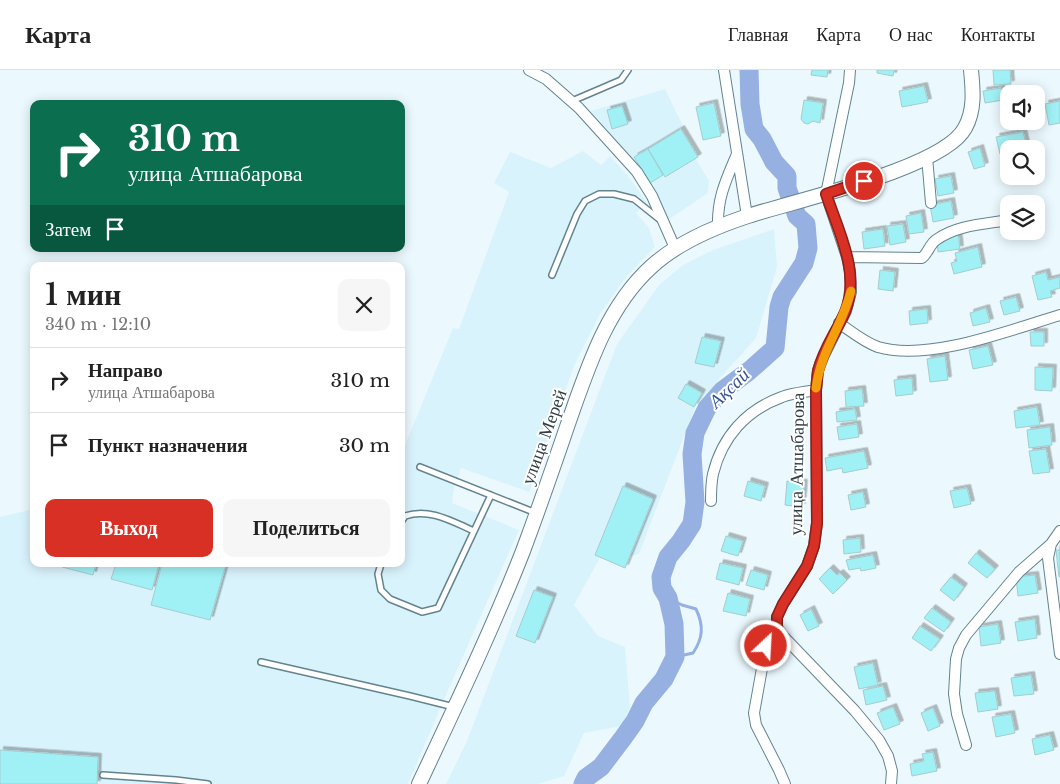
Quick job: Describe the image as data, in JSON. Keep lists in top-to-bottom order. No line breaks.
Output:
{"streets":{"main road":["улица Мерей"],"street":["улица Атшабарова"]},"crossings":[["улица Мерей","улица Атшабарова"]],"water":["Ақсай"],"page":{"header":"Карта","nav":["Главная","Карта","О нас","Контакты"],"turn":["310 m","улица Атшабарова"],"then":"Затем","heading":["1 мин","340 m · 12:10"],"list":[{"name":"Направо","note":"улица Атшабарова","value":"310 m"},{"name":"Пункт назначения","value":"30 m"}],"buttons":["Выход","Поделиться"]}}
